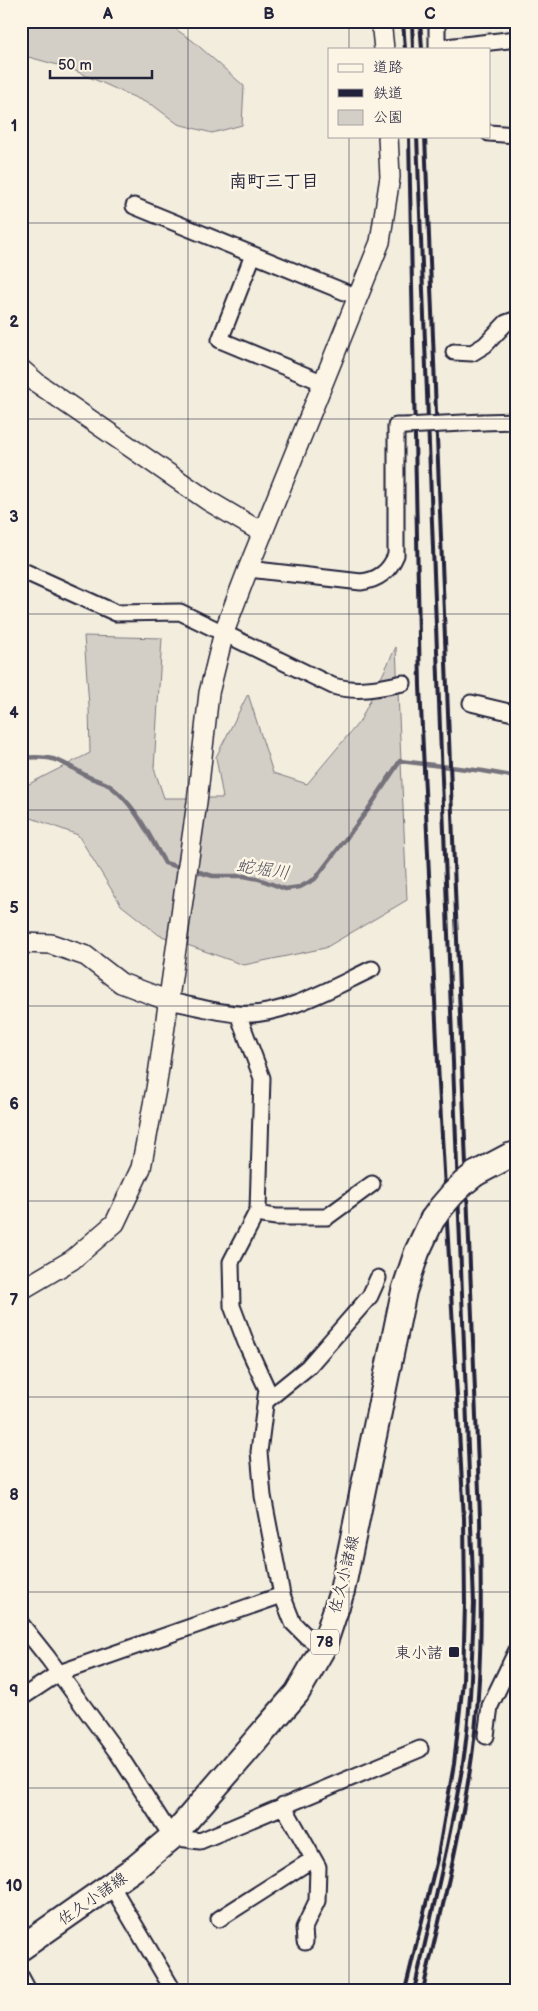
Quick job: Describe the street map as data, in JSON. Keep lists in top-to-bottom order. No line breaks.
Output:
{"streets":{"main road":["佐久小諸線","78"]},"districts":["南町三丁目"],"water":["蛇堀川"],"places":{"transit":["東小諸"]},"legend":["道路","鉄道","公園"],"scale_bar":"50 m","grid":{"columns":["A","B","C"],"rows":["1","2","3","4","5","6","7","8","9","10"]}}
